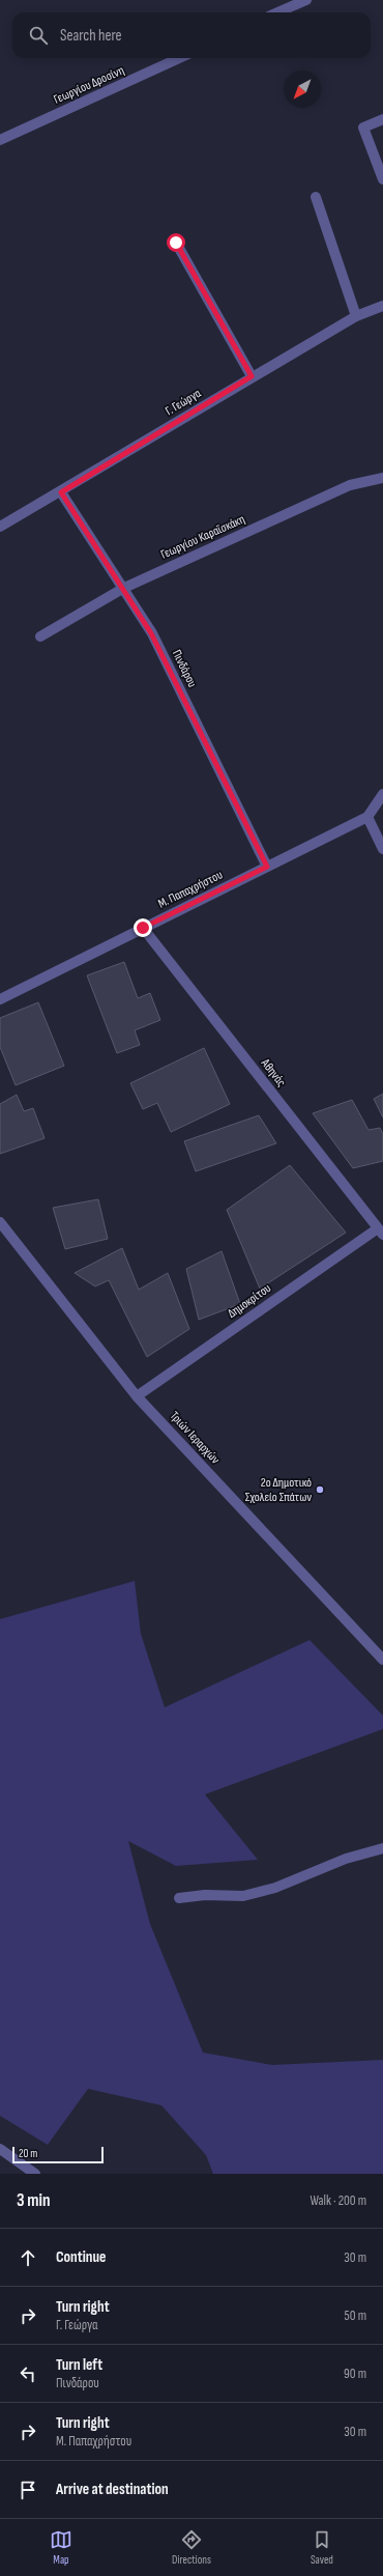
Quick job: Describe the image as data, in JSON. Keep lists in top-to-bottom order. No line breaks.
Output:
{"streets":{"street":["Γεωργίου Δροσίνη","Γ. Γεώργα","Γεωργίου Καραϊσκάκη","Πινδάρου","Μ. Παπαχρήστου","Αθηνάς","Δημοκρίτου","Τριών Ιεραρχών"]},"crossings":[["Γ. Γεώργα","Πινδάρου"],["Γεωργίου Καραϊσκάκη","Πινδάρου"],["Πινδάρου","Μ. Παπαχρήστου"],["Μ. Παπαχρήστου","Αθηνάς"],["Αθηνάς","Δημοκρίτου"],["Δημοκρίτου","Τριών Ιεραρχών"]],"places":["2ο Δημοτικό Σχολείο Σπάτων"],"scale_bar":"20 m","north":"bottom left","page":{"search":"Search here","scale":"20 m","heading":["3 min","Walk · 200 m"],"list":[["Continue","30 m"],["Turn right","Γ. Γεώργα","50 m"],["Turn left","Πινδάρου","90 m"],["Turn right","Μ. Παπαχρήστου","30 m"],"Arrive at destination"],"nav":["Map","Directions","Saved"]}}
